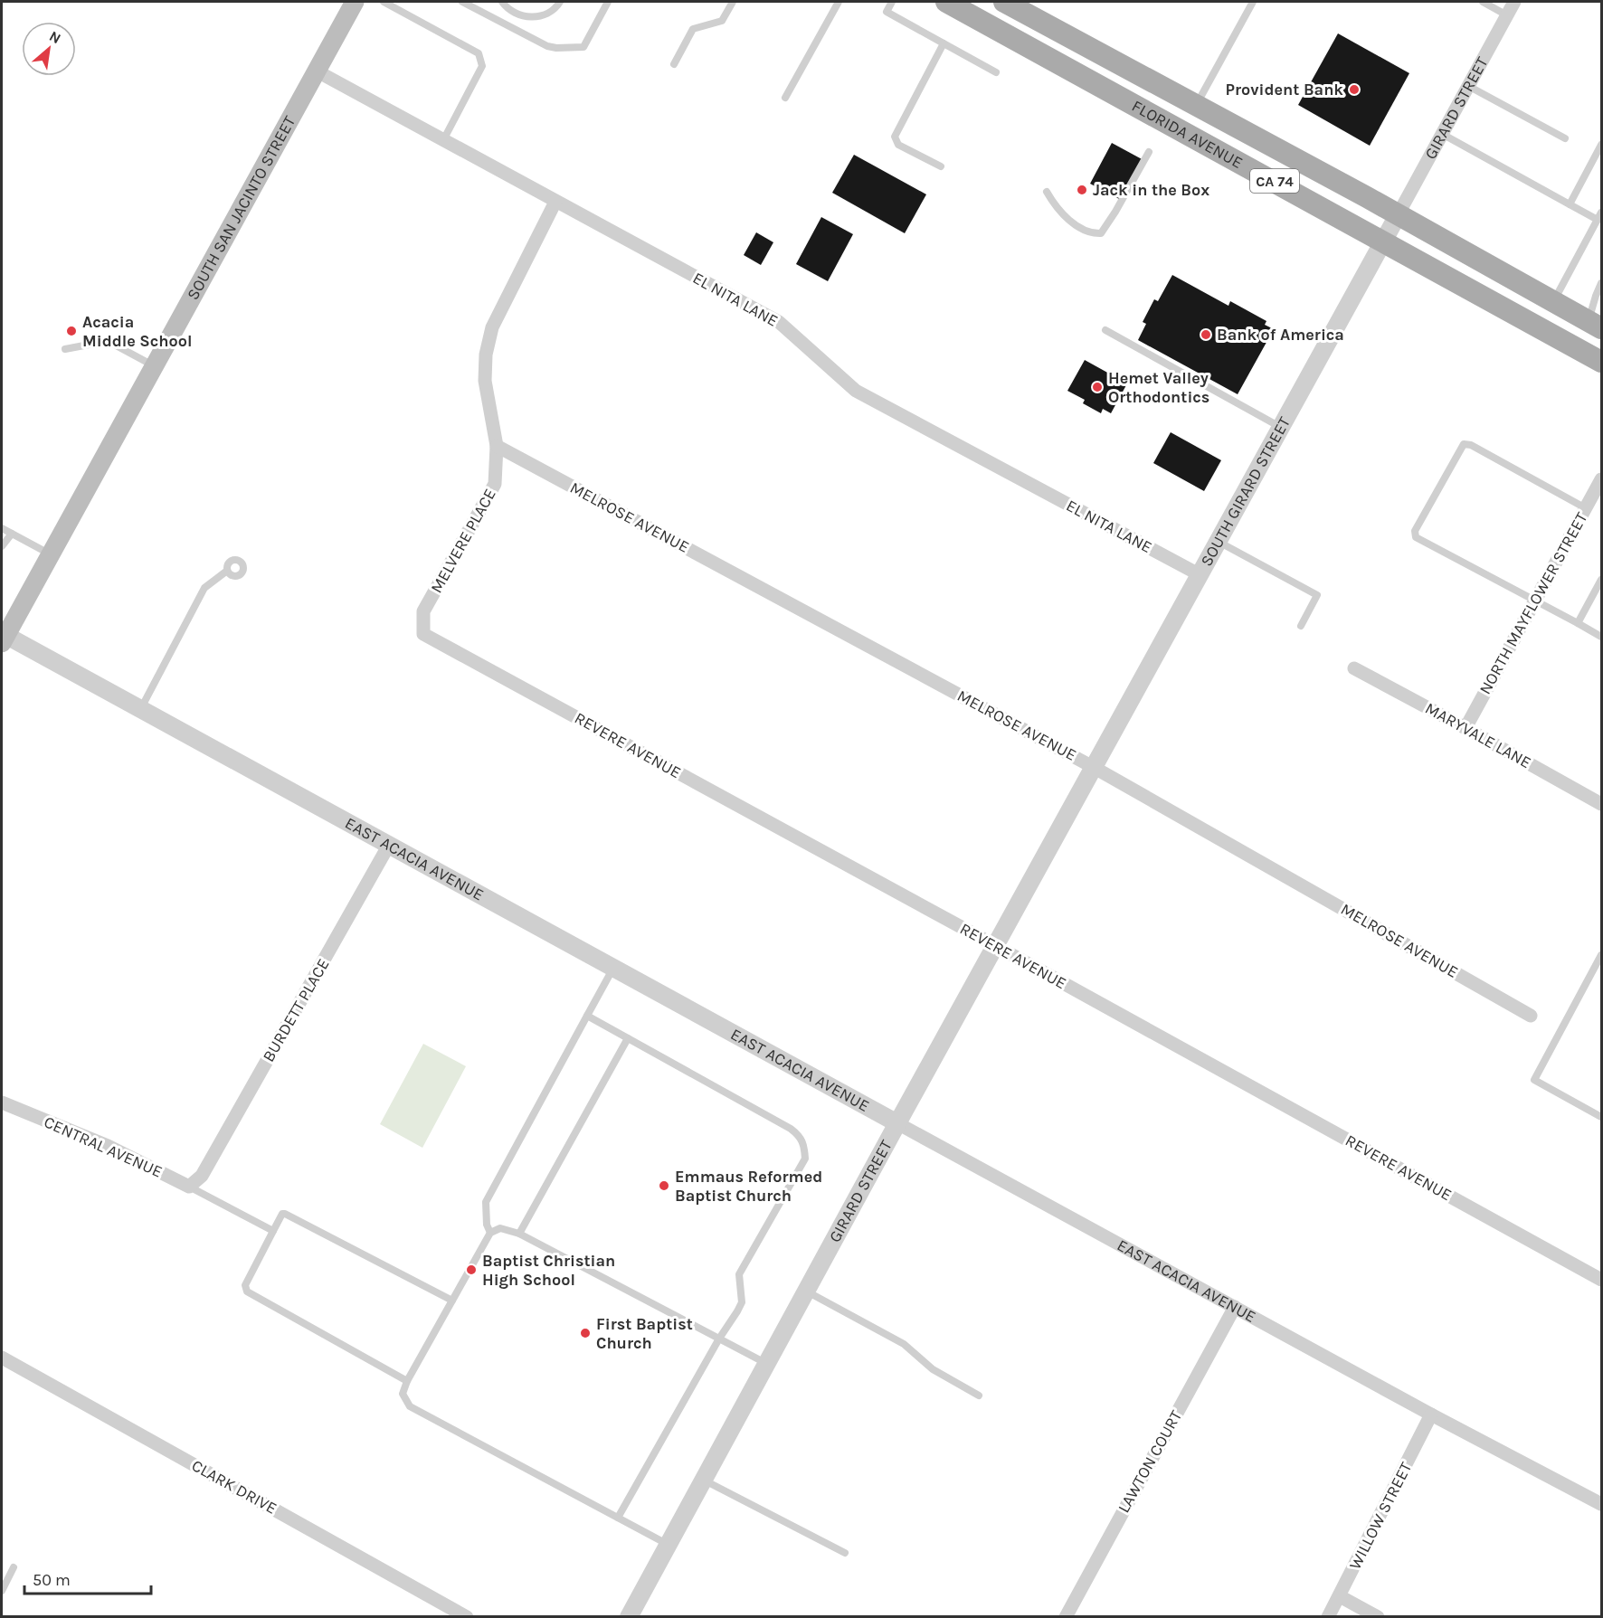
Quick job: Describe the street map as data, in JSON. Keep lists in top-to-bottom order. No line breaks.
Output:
{"streets":{"main road":["FLORIDA AVENUE","CA 74","SOUTH SAN JACINTO STREET"],"street":["GIRARD STREET","EL NITA LANE","SOUTH GIRARD STREET","MELROSE AVENUE","MELVERE PLACE","NORTH MAYFLOWER STREET","MARYVALE LANE","REVERE AVENUE","EAST ACACIA AVENUE","BURDETT PLACE","CENTRAL AVENUE","LAWTON COURT","CLARK DRIVE","WILLOW STREET"]},"crossings":[["GIRARD STREET","FLORIDA AVENUE"],["GIRARD STREET","SOUTH GIRARD STREET"],["GIRARD STREET","MELROSE AVENUE"],["GIRARD STREET","REVERE AVENUE"],["GIRARD STREET","EAST ACACIA AVENUE"],["FLORIDA AVENUE","SOUTH GIRARD STREET"],["SOUTH SAN JACINTO STREET","EL NITA LANE"],["SOUTH SAN JACINTO STREET","EAST ACACIA AVENUE"],["EL NITA LANE","SOUTH GIRARD STREET"],["EL NITA LANE","MELVERE PLACE"],["SOUTH GIRARD STREET","MELROSE AVENUE"],["MELROSE AVENUE","MELVERE PLACE"],["MELVERE PLACE","REVERE AVENUE"],["NORTH MAYFLOWER STREET","MARYVALE LANE"],["EAST ACACIA AVENUE","BURDETT PLACE"],["EAST ACACIA AVENUE","LAWTON COURT"],["EAST ACACIA AVENUE","WILLOW STREET"],["BURDETT PLACE","CENTRAL AVENUE"]],"places":["Provident Bank","Jack in the Box","Acacia Middle School","Bank of America","Hemet Valley Orthodontics","Emmaus Reformed Baptist Church","Baptist Christian High School","First Baptist Church"],"scale_bar":"50 m","north":"top right"}
